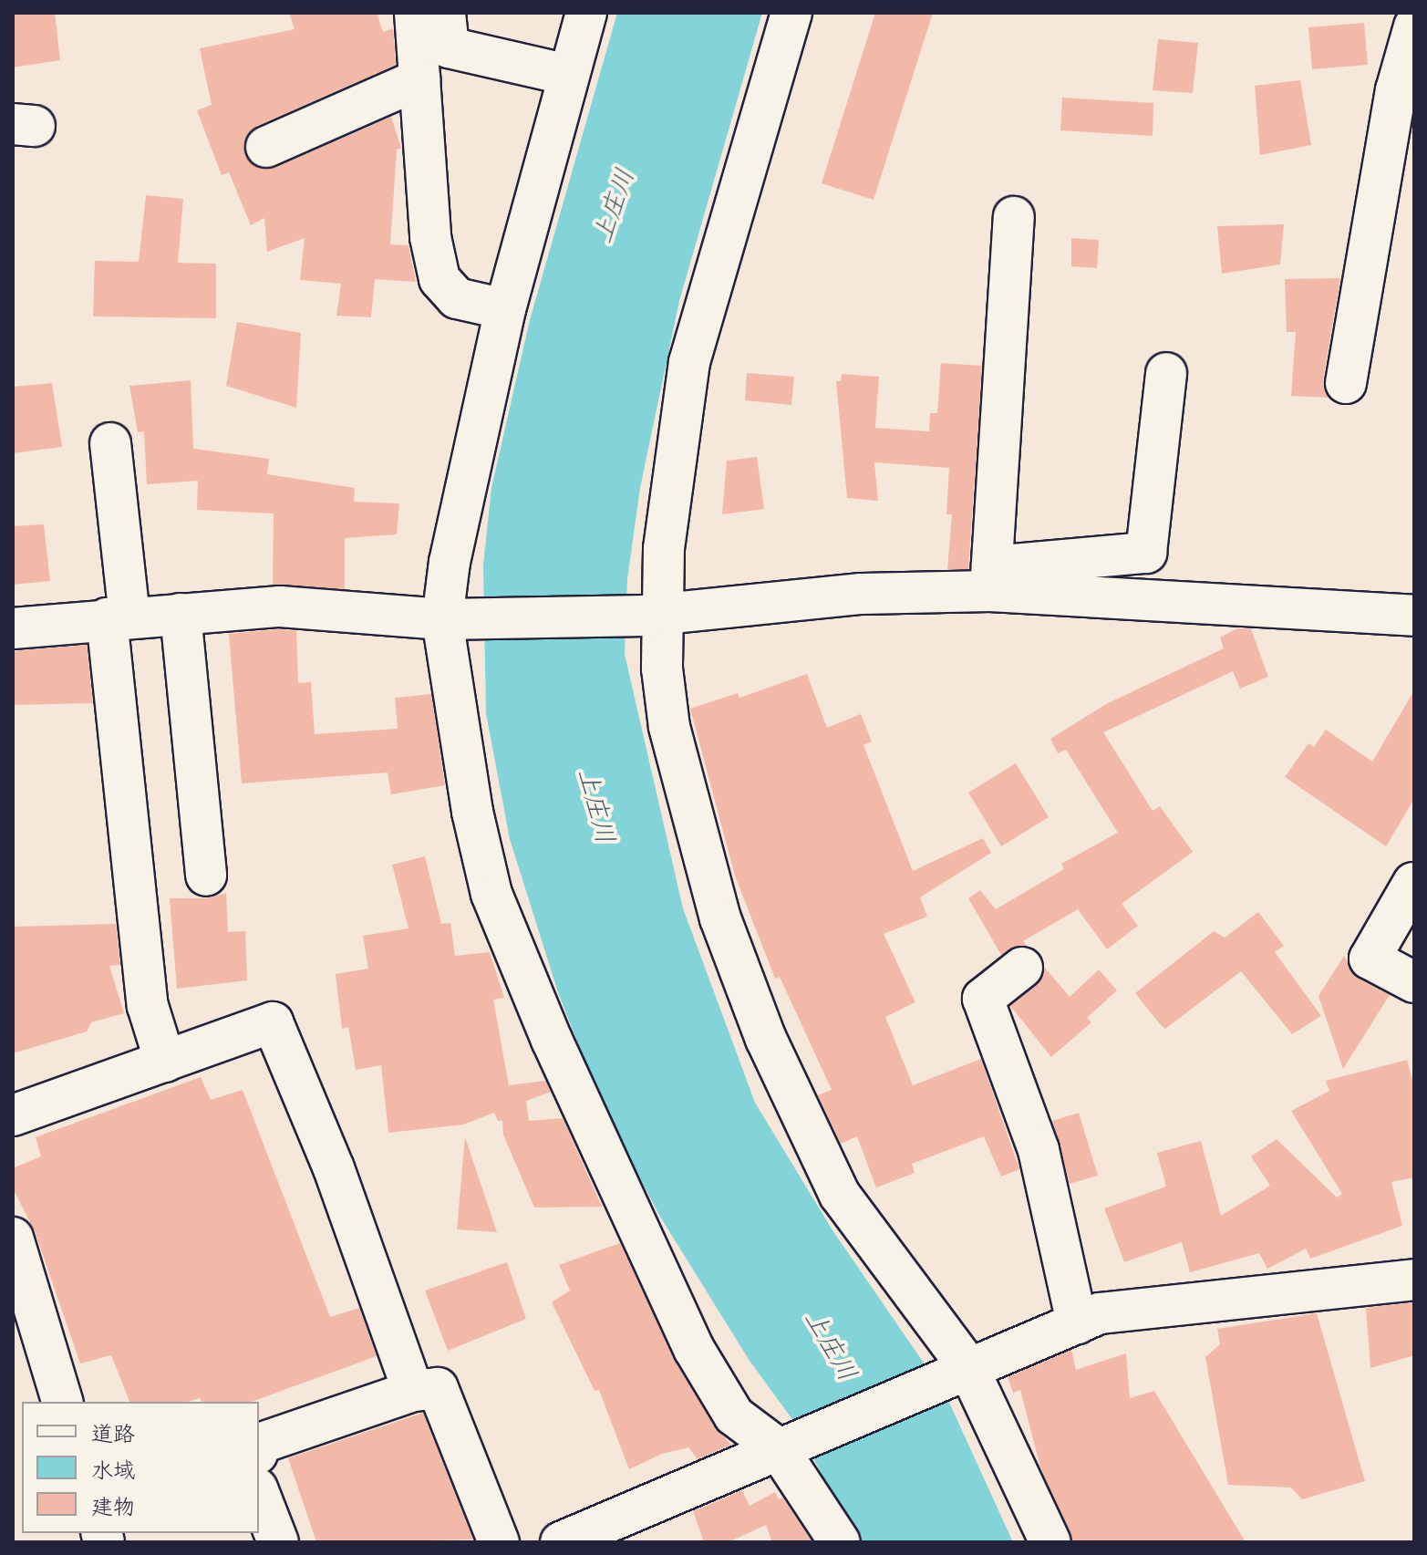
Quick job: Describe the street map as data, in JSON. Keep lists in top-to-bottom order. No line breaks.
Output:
{"water":["上庄川"],"legend":["道路","水域","建物"]}
